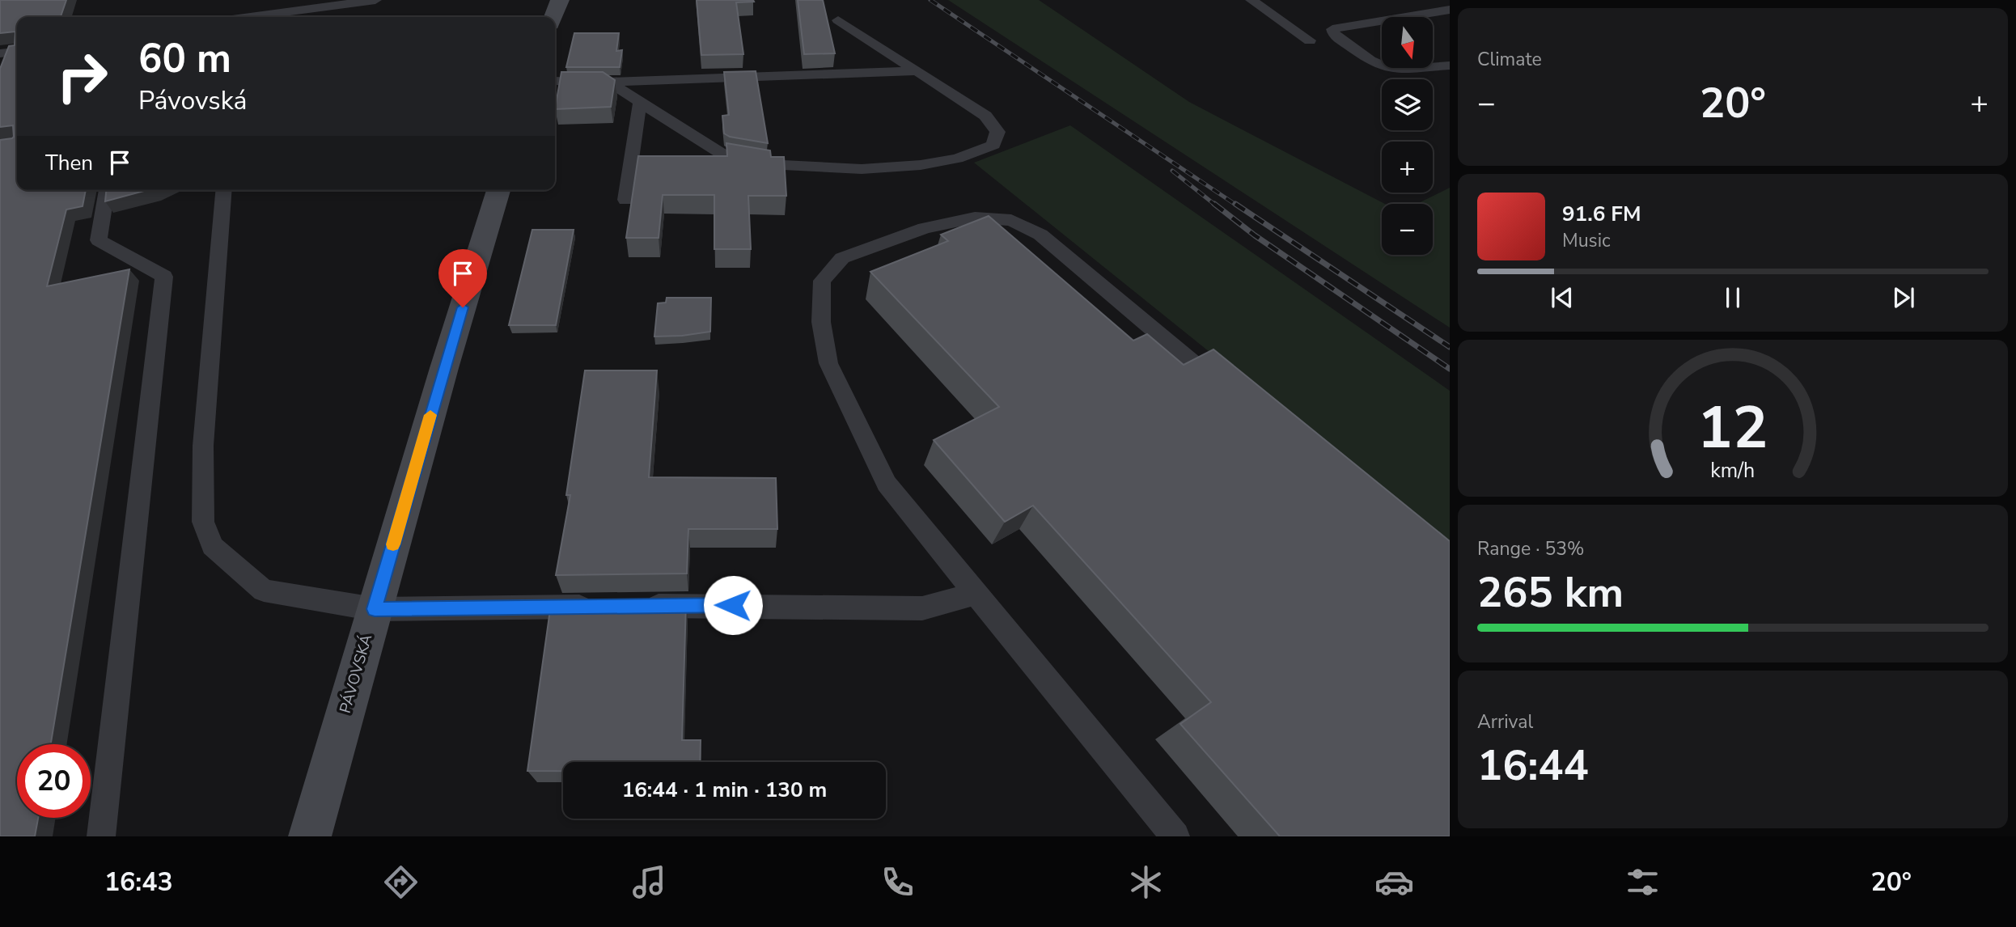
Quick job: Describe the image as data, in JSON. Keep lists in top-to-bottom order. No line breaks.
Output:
{"streets":{"street":["PÁVOVSKÁ"]},"north":"bottom","page":{"tile":["Climate",["Range · 53%","265 km"],["Arrival","16:44"]],"map_buttons":["+","−"],"turn":["60 m","Pávovská"],"heat":["−","20°","+"],"then":"Then","song":["91.6 FM","Music"],"limit":"20","trip":"16:44 · 1 min · 130 m","tabs":["16:43","20°"],"gauge":["12","km/h"]}}
